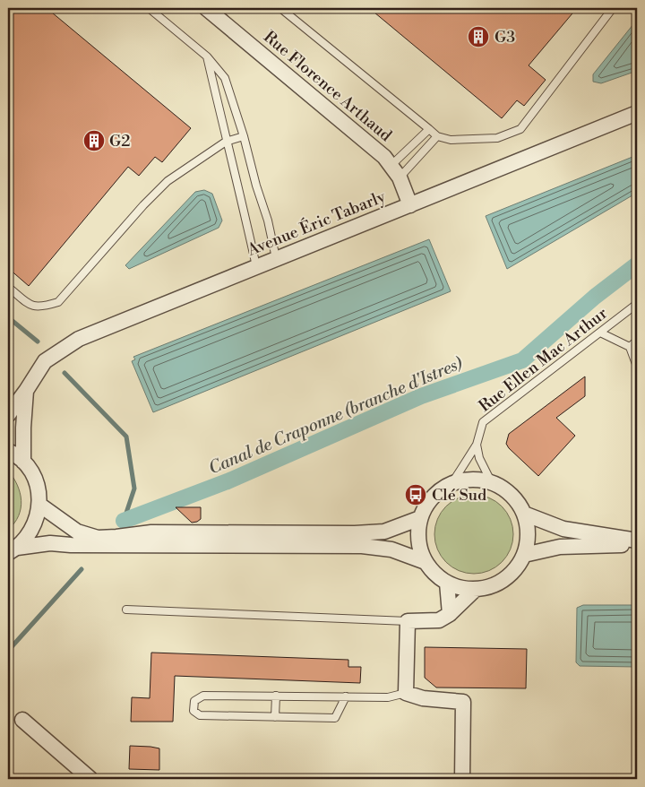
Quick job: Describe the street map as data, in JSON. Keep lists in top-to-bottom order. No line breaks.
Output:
{"streets":{"street":["Rue Florence Arthaud","Avenue Éric Tabarly"],"lane":["Rue Ellen Mac Arthur"]},"crossings":[["Rue Florence Arthaud","Avenue Éric Tabarly"]],"water":["Canal de Craponne (branche d'Istres)"],"places":{"building":["G3","G2"],"bus stop":["Clé Sud"]}}
